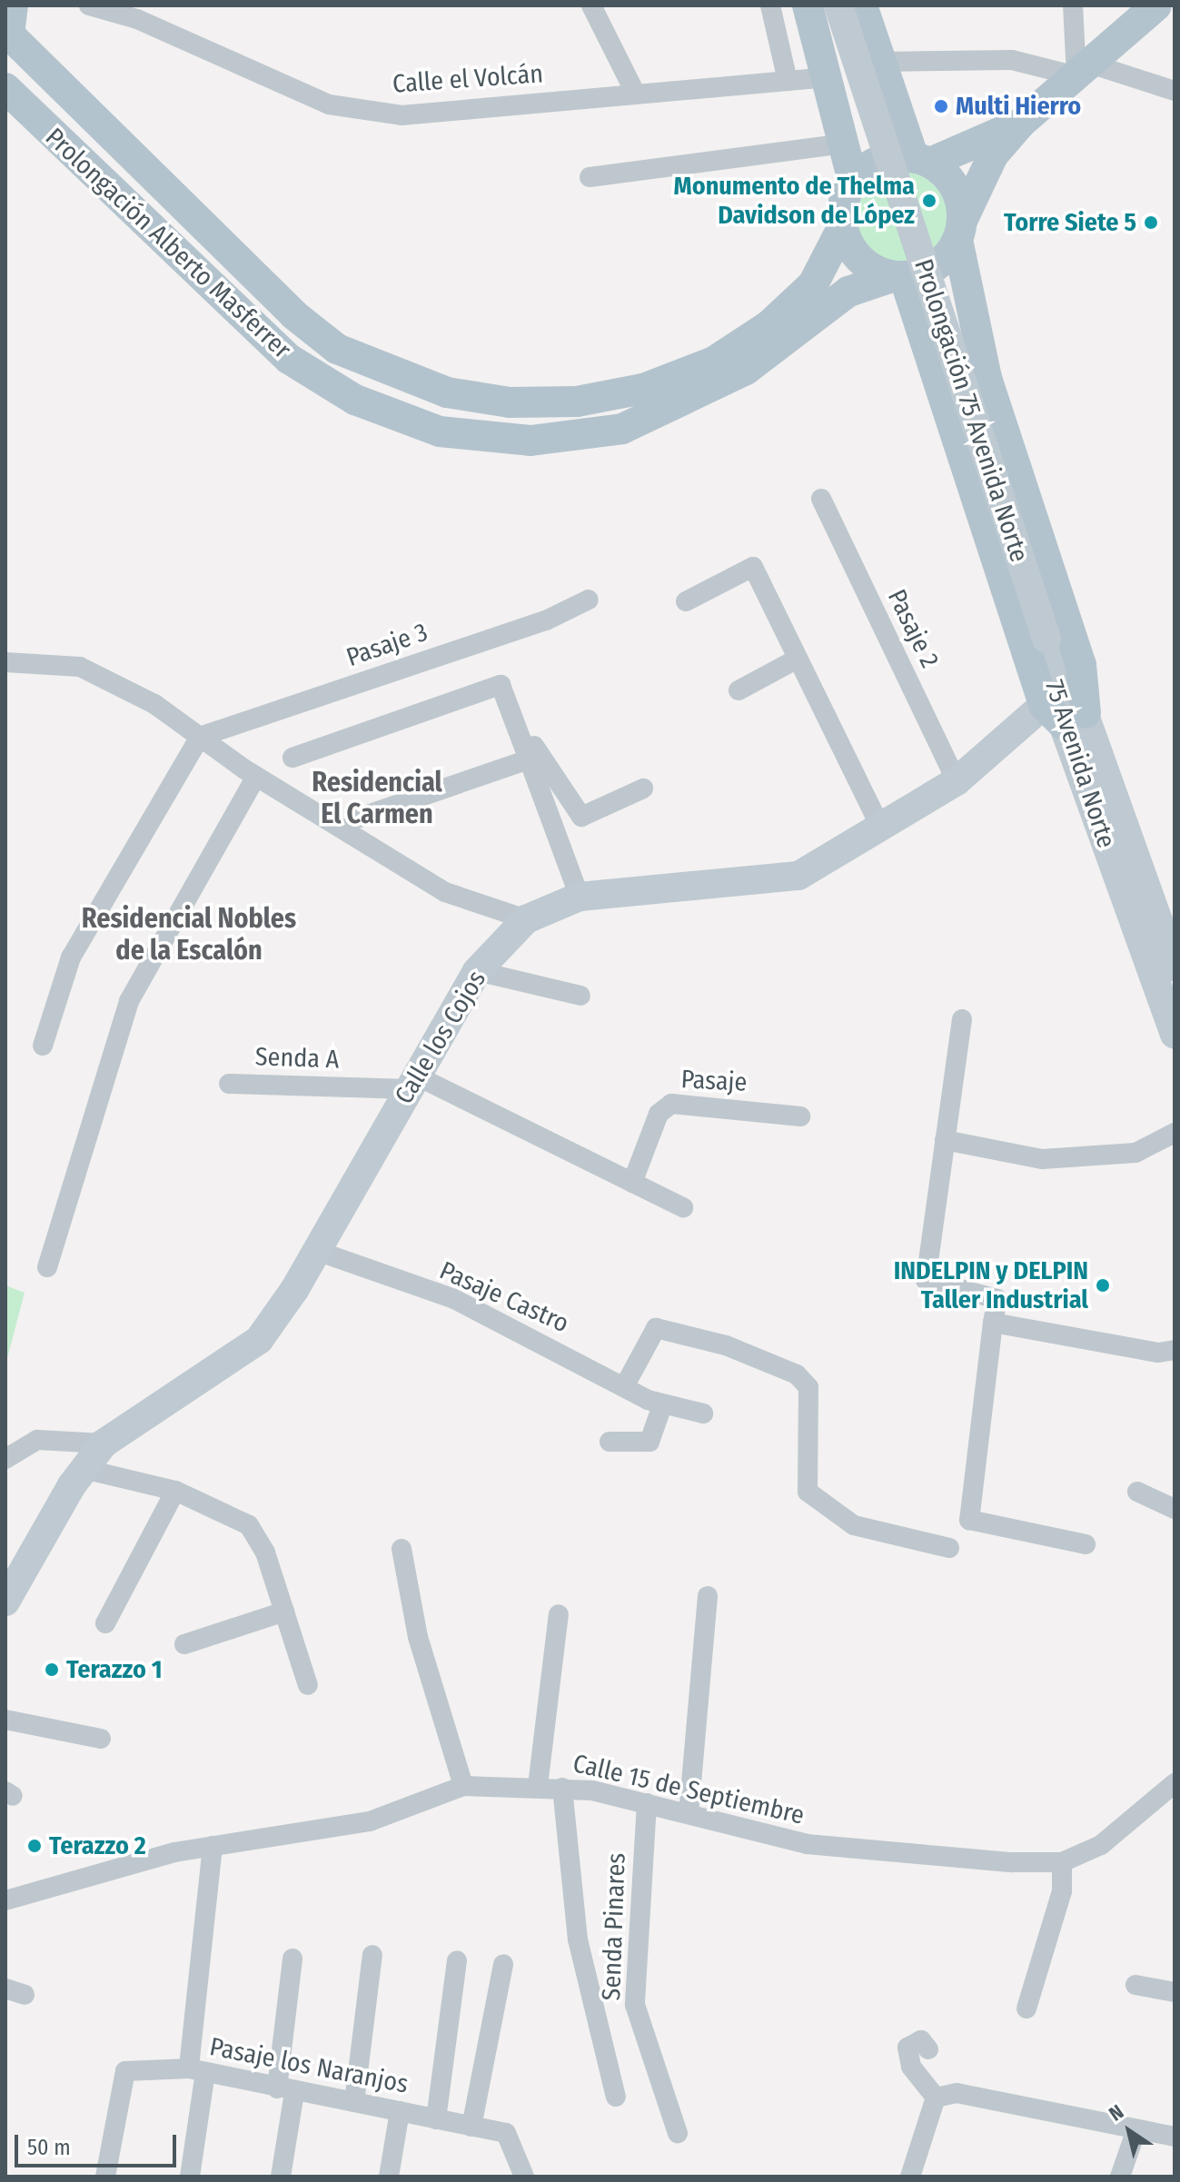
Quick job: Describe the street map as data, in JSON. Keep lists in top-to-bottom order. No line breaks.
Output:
{"streets":{"main road":["Prolongación Alberto Masferrer"],"street":["Calle el Volcán","Prolongación 75 Avenida Norte","Pasaje 2","Pasaje 3","75 Avenida Norte","Calle los Cojos","Senda A","Pasaje","Pasaje Castro","Calle 15 de Septiembre","Senda Pinares","Pasaje los Naranjos"]},"crossings":[["Prolongación 75 Avenida Norte","75 Avenida Norte"],["Pasaje 2","Calle los Cojos"],["75 Avenida Norte","Calle los Cojos"],["Calle los Cojos","Senda A"],["Calle los Cojos","Pasaje Castro"],["Calle 15 de Septiembre","Senda Pinares"],["Calle 15 de Septiembre","Pasaje los Naranjos"]],"districts":["Residencial El Carmen","Residencial Nobles de la Escalón"],"places":["Multi Hierro","Monumento de Thelma Davidson de López","Torre Siete 5","INDELPIN y DELPIN Taller Industrial","Terazzo 1","Terazzo 2"],"scale_bar":"50 m","north":"top left"}
